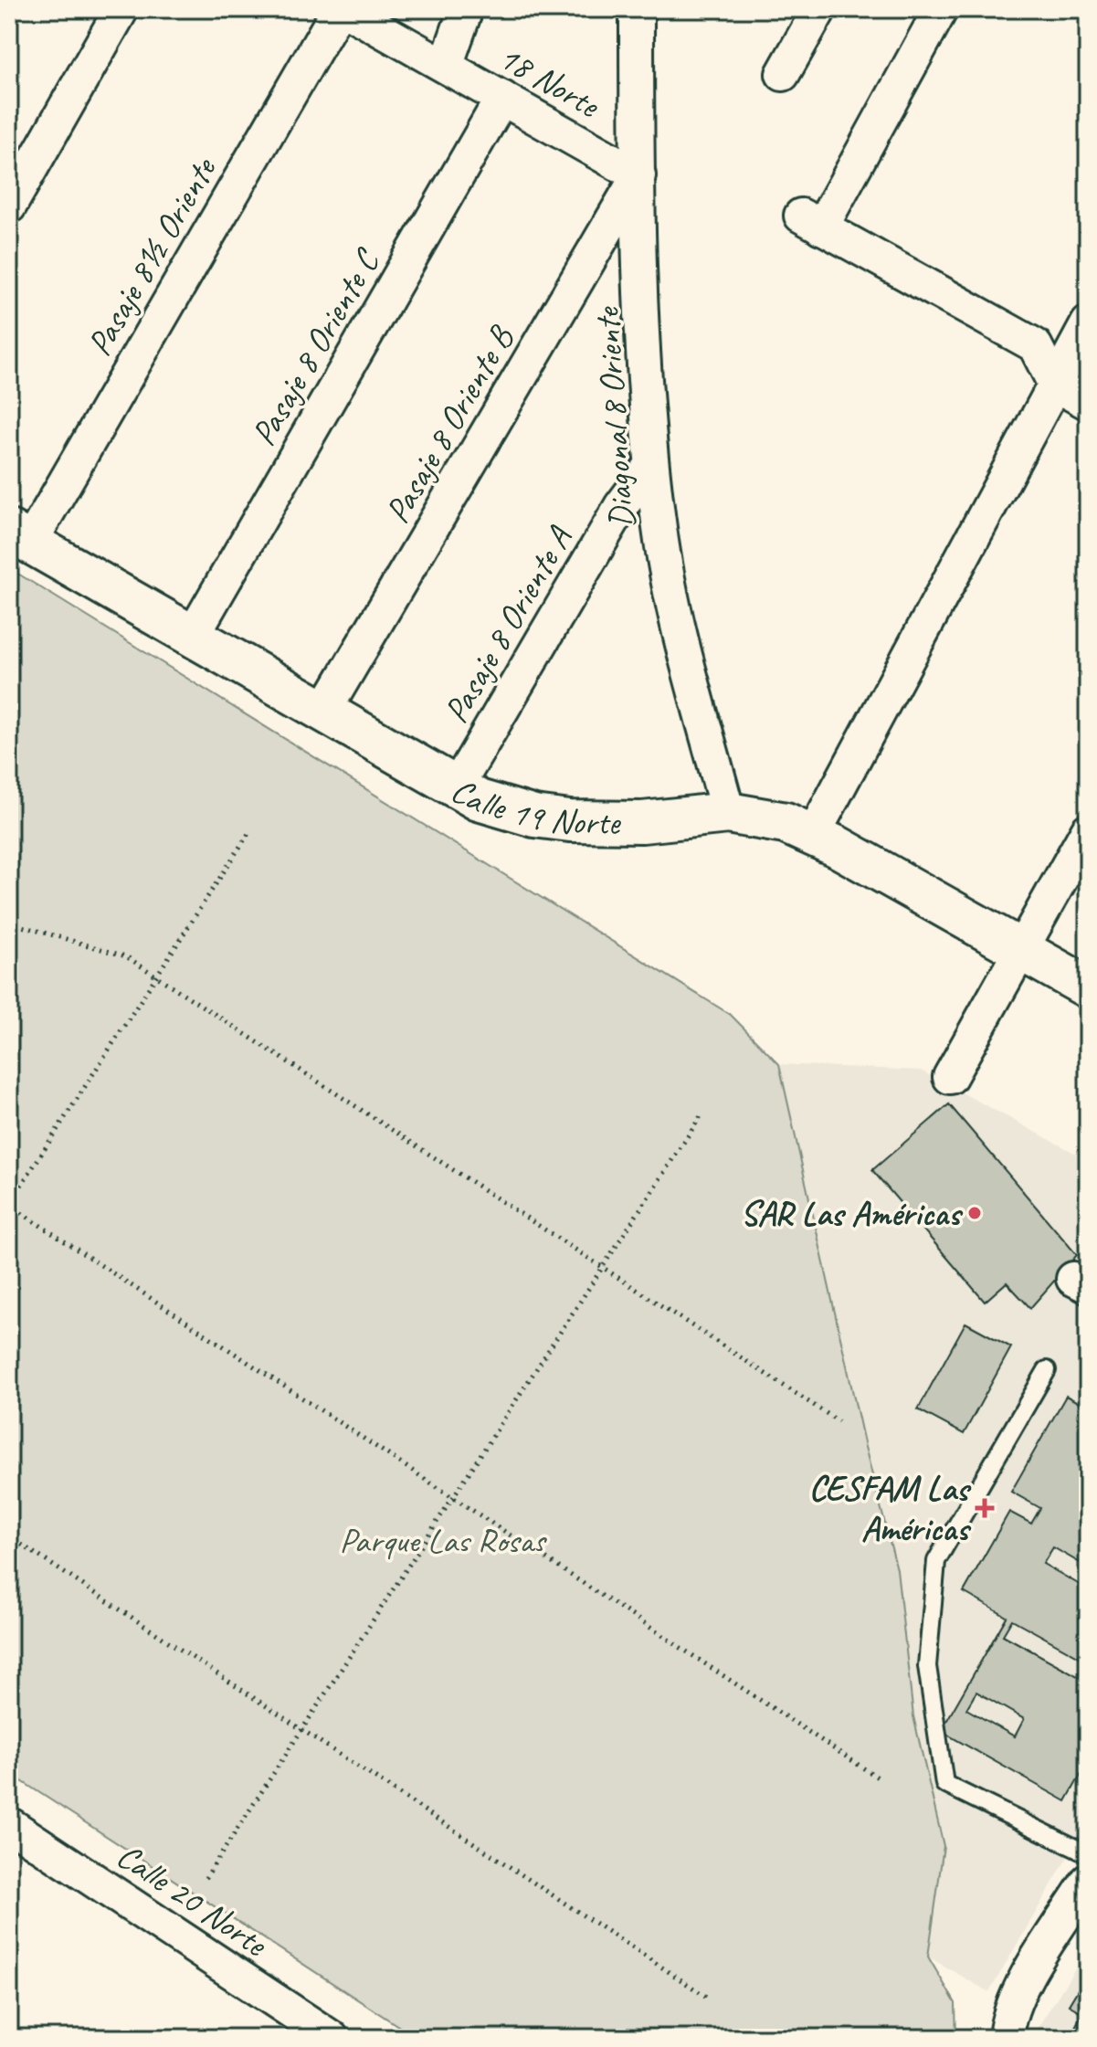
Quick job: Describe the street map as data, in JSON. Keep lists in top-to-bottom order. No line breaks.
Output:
{"streets":{"street":["18 Norte","Pasaje 8½ Oriente","Pasaje 8 Oriente C","Diagonal 8 Oriente","Pasaje 8 Oriente B","Pasaje 8 Oriente A","Calle 19 Norte","Calle 20 Norte"]},"crossings":[["18 Norte","Pasaje 8 Oriente C"],["18 Norte","Diagonal 8 Oriente"],["18 Norte","Pasaje 8 Oriente B"],["Pasaje 8½ Oriente","Calle 19 Norte"],["Pasaje 8 Oriente C","Calle 19 Norte"],["Diagonal 8 Oriente","Pasaje 8 Oriente B"],["Diagonal 8 Oriente","Pasaje 8 Oriente A"],["Diagonal 8 Oriente","Calle 19 Norte"],["Pasaje 8 Oriente B","Calle 19 Norte"],["Pasaje 8 Oriente A","Calle 19 Norte"]],"parks":["Parque Las Rosas"],"places":{"other":["SAR Las Américas"],"health":["CESFAM Las Américas"]}}
